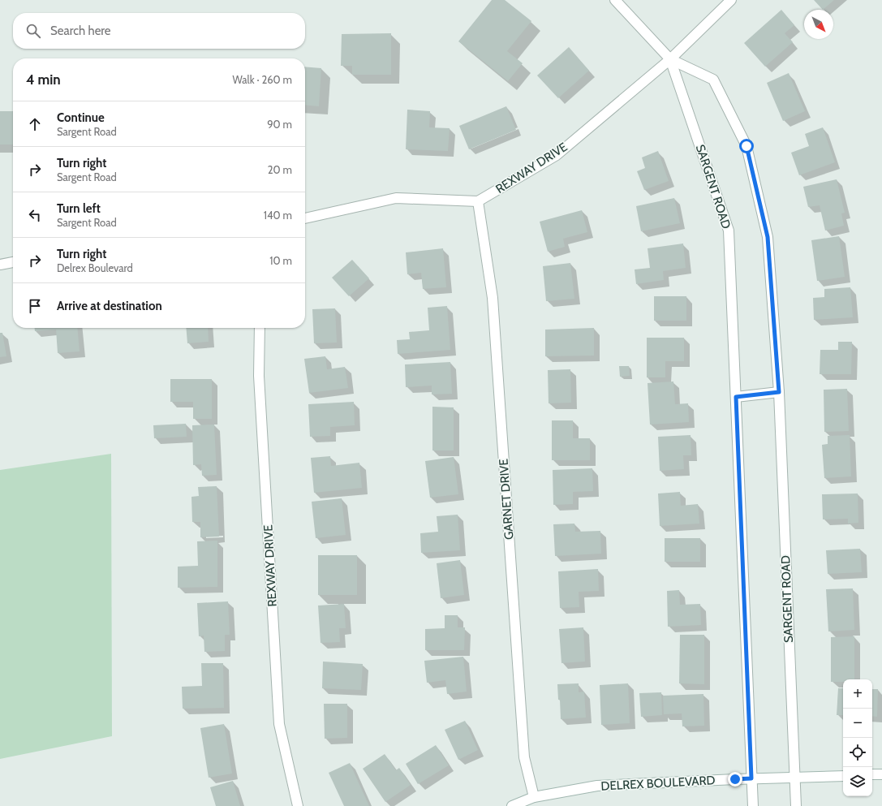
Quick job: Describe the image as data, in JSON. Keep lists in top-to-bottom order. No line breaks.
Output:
{"streets":{"street":["REXWAY DRIVE","SARGENT ROAD","GARNET DRIVE","DELREX BOULEVARD"]},"crossings":[["REXWAY DRIVE","SARGENT ROAD"],["REXWAY DRIVE","GARNET DRIVE"],["SARGENT ROAD","DELREX BOULEVARD"],["GARNET DRIVE","DELREX BOULEVARD"]],"north":"bottom right","page":{"search":"Search here","heading":["4 min","Walk · 260 m"],"list":[["Continue","Sargent Road","90 m"],["Turn right","Sargent Road","20 m"],["Turn left","Sargent Road","140 m"],["Turn right","Delrex Boulevard","10 m"],"Arrive at destination"],"map_buttons":["+","−"]}}
